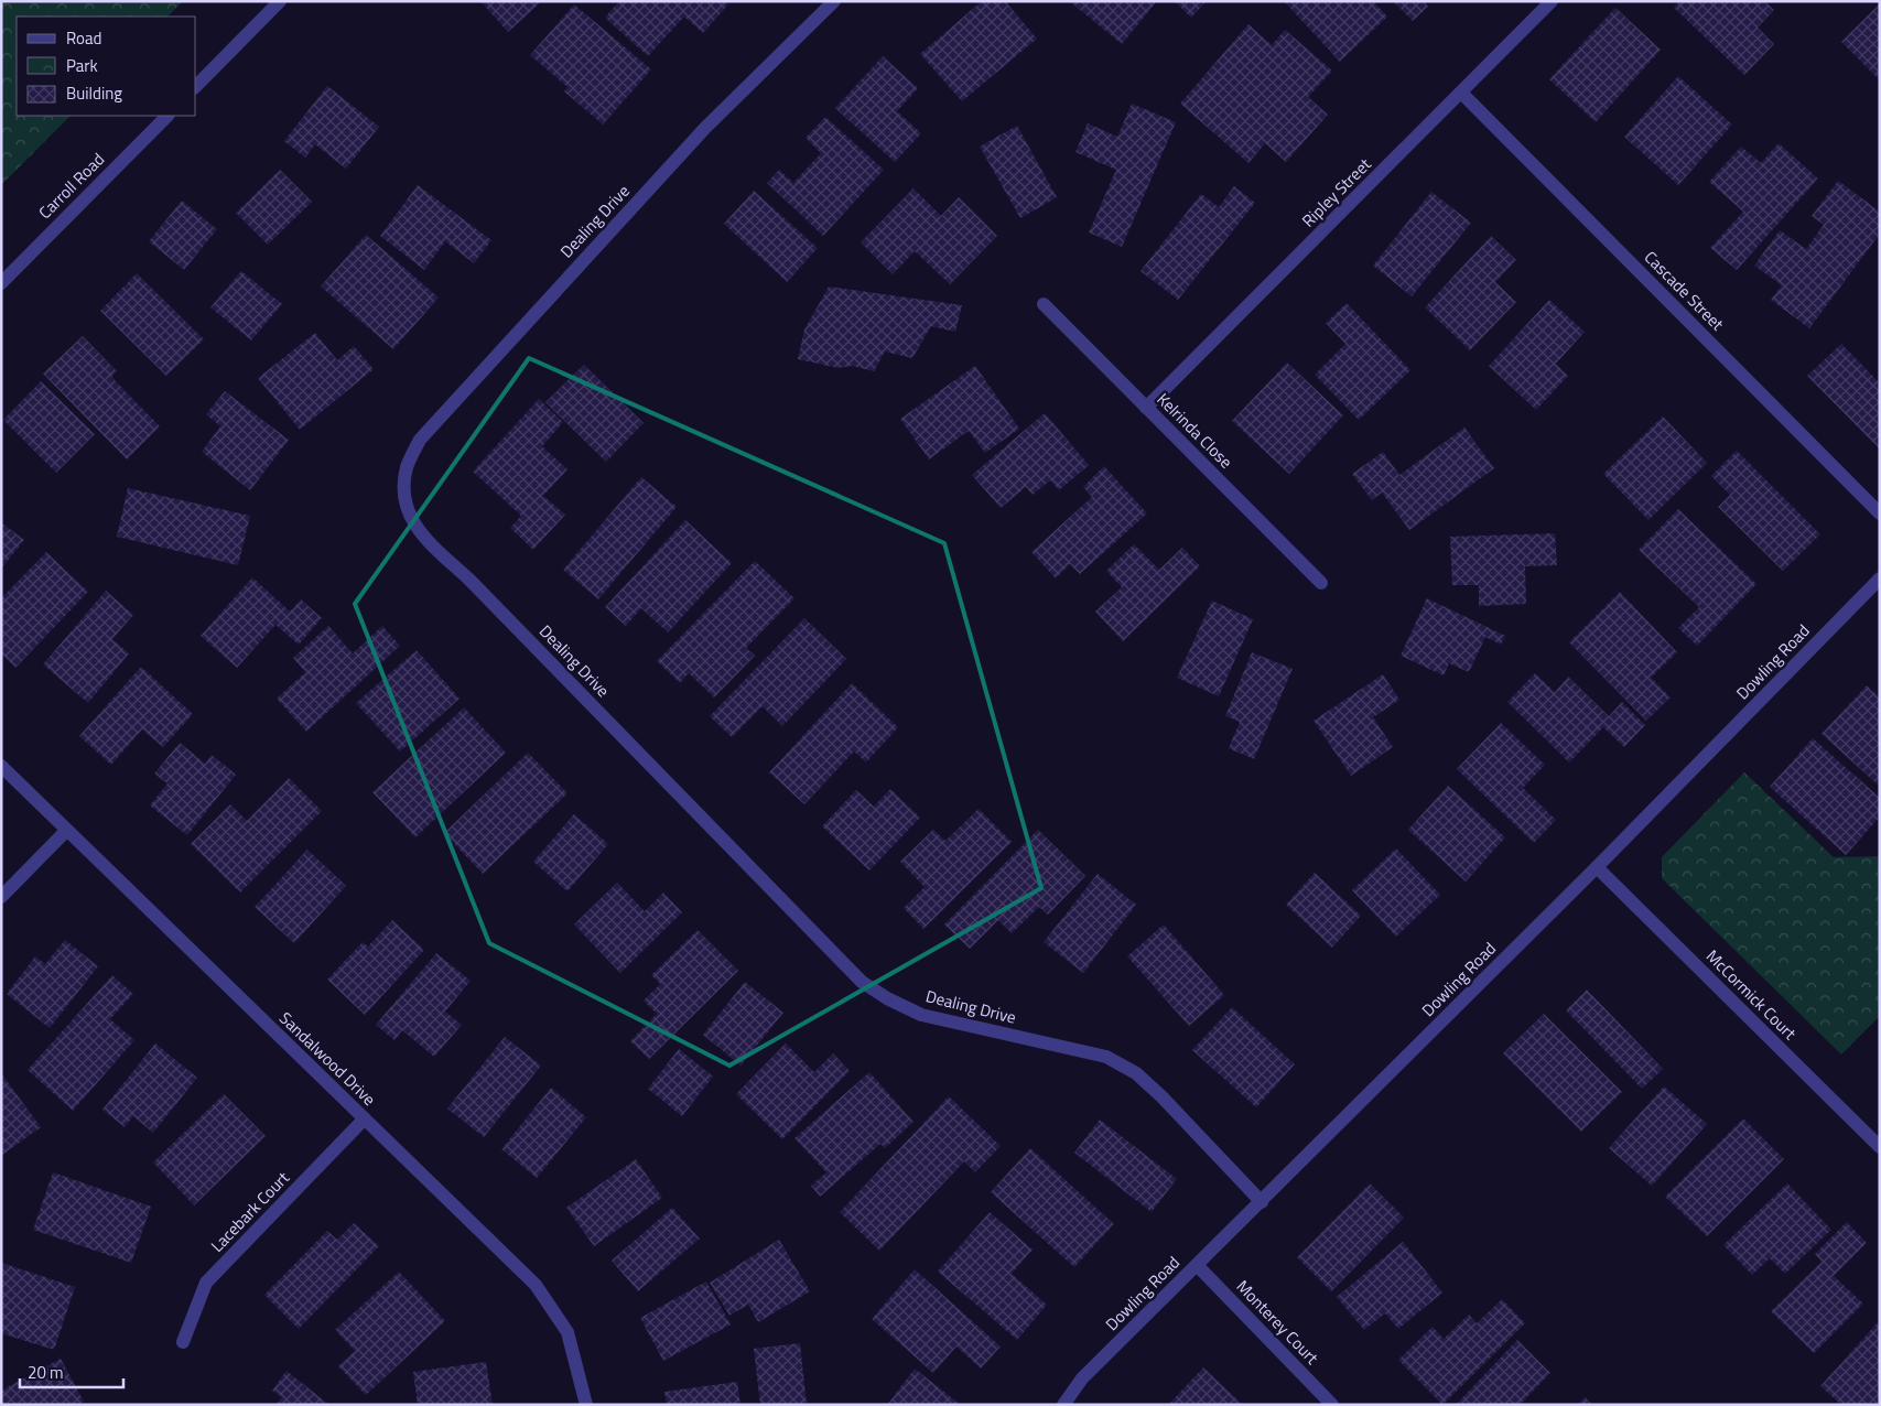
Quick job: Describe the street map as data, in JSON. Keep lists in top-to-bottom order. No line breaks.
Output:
{"streets":{"street":["Carroll Road","Ripley Street","Dealing Drive","Cascade Street","Kelrinda Close","Dowling Road","McCormick Court","Sandalwood Drive","Lacebark Court","Monterey Court"]},"crossings":[["Ripley Street","Cascade Street"],["Ripley Street","Kelrinda Close"],["Dealing Drive","Dowling Road"],["Dowling Road","McCormick Court"],["Dowling Road","Monterey Court"],["Sandalwood Drive","Lacebark Court"]],"legend":["Road","Park","Building"],"scale_bar":"20 m"}
